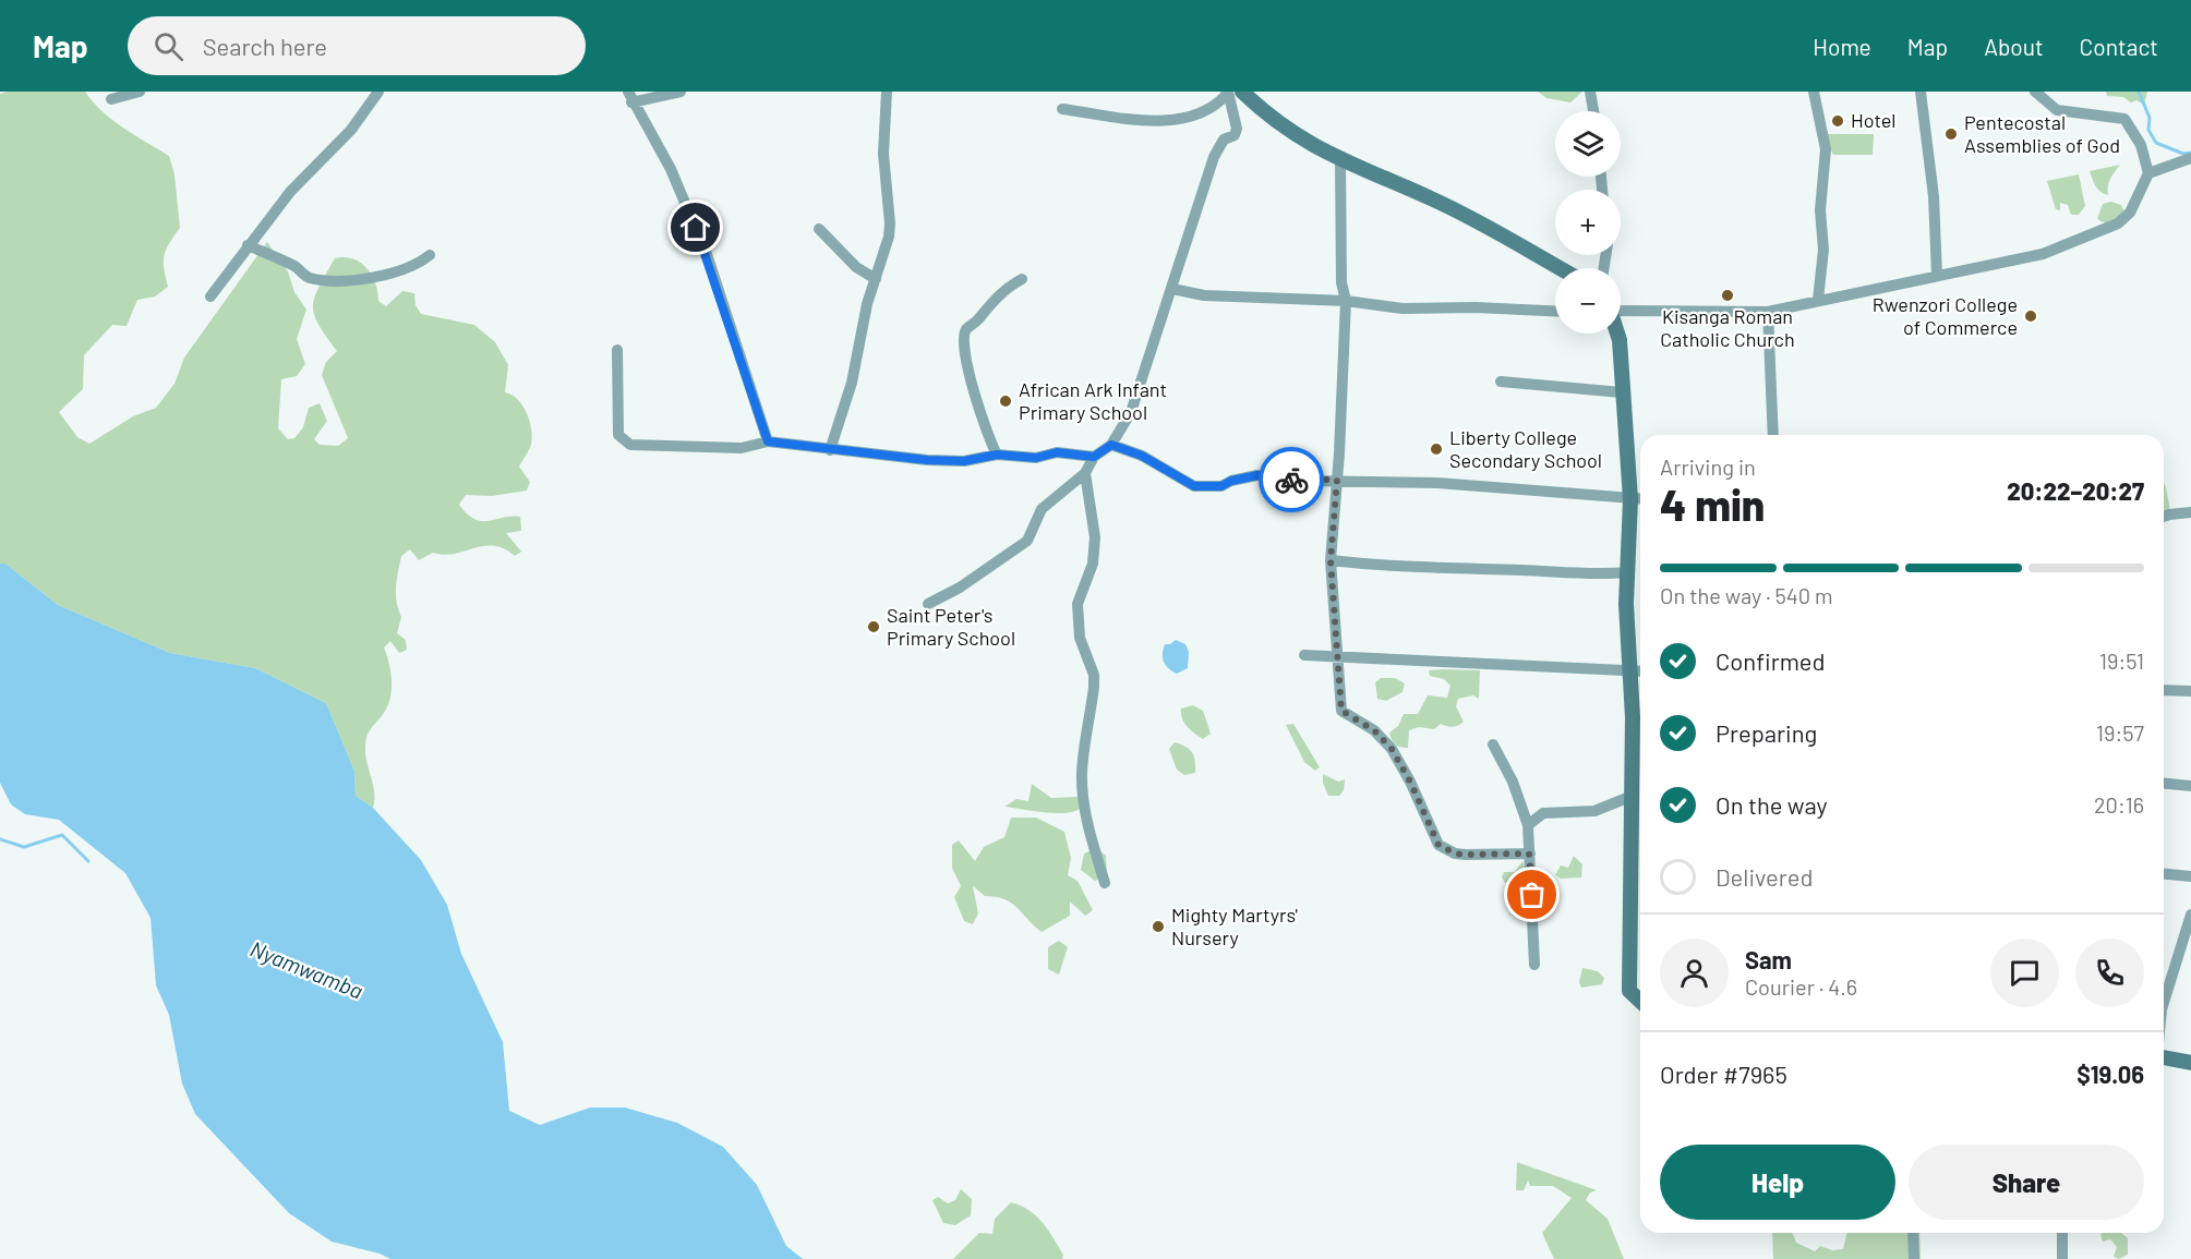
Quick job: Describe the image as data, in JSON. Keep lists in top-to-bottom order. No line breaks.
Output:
{"water":["Nyamwamba"],"places":["Hotel","Pentecostal Assemblies of God","Kisanga Roman Catholic Church","Rwenzori College of Commerce","African Ark Infant Primary School","Liberty College Secondary School","Saint Peter's Primary School","Mighty Martyrs' Nursery"],"page":{"header":"Map","search":"Search here","nav":["Home","Map","About","Contact"],"map_buttons":["+","−"],"heading":["4 min","Arriving in","20:22–20:27"],"panel":["Sam","Courier · 4.6","Order #7965","$19.06"],"bar":"On the way · 540 m","list":[["Confirmed","19:51"],["Preparing","19:57"],["On the way","20:16"],"Delivered"],"buttons":["Help","Share"]}}
